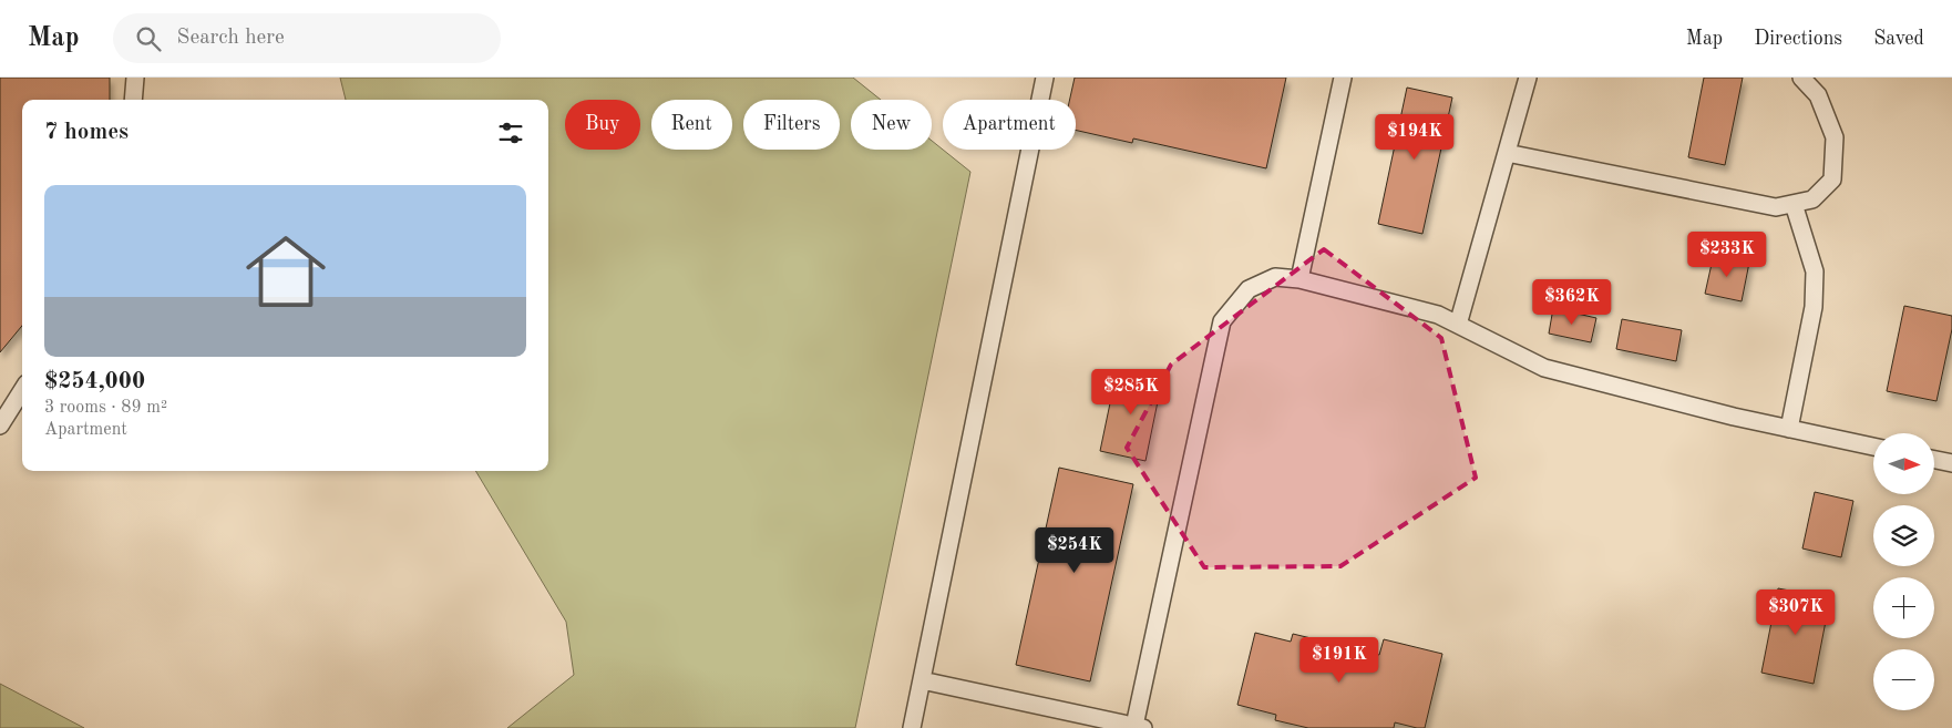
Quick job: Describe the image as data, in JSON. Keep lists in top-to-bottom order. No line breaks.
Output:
{"north":"right","page":{"header":"Map","search":"Search here","nav":["Map","Directions","Saved"],"chip":["Buy","Rent","Filters","New","Apartment"],"heading":"7 homes","price":["$194K","$233K","$362K","$285K","$254K","$307K","$191K"],"list":[{"name":"$254,000","note":"3 rooms · 89 m² · Apartment"}],"map_buttons":["+","−"]}}
